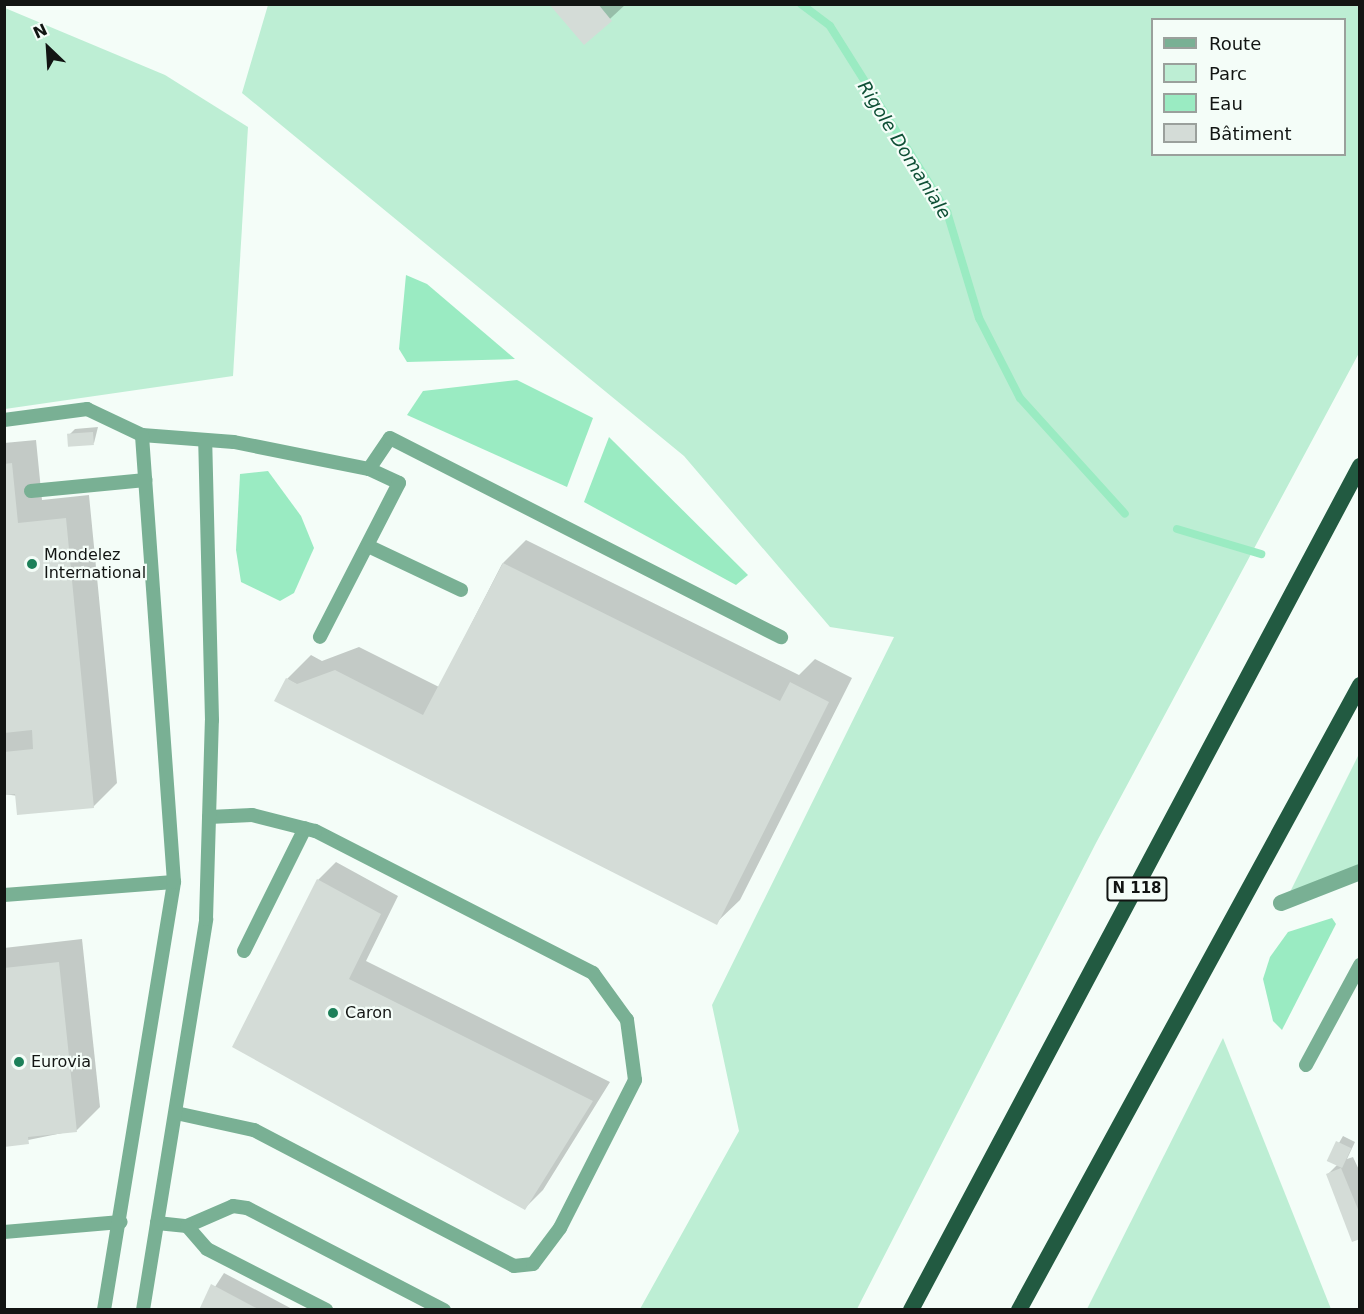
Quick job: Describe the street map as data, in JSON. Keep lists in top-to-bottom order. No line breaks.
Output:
{"streets":{"highway":["N 118"]},"water":["Rigole Domaniale"],"places":["Mondelez International","Caron","Eurovia"],"legend":["Route","Parc","Eau","Bâtiment"],"north":"top left"}
